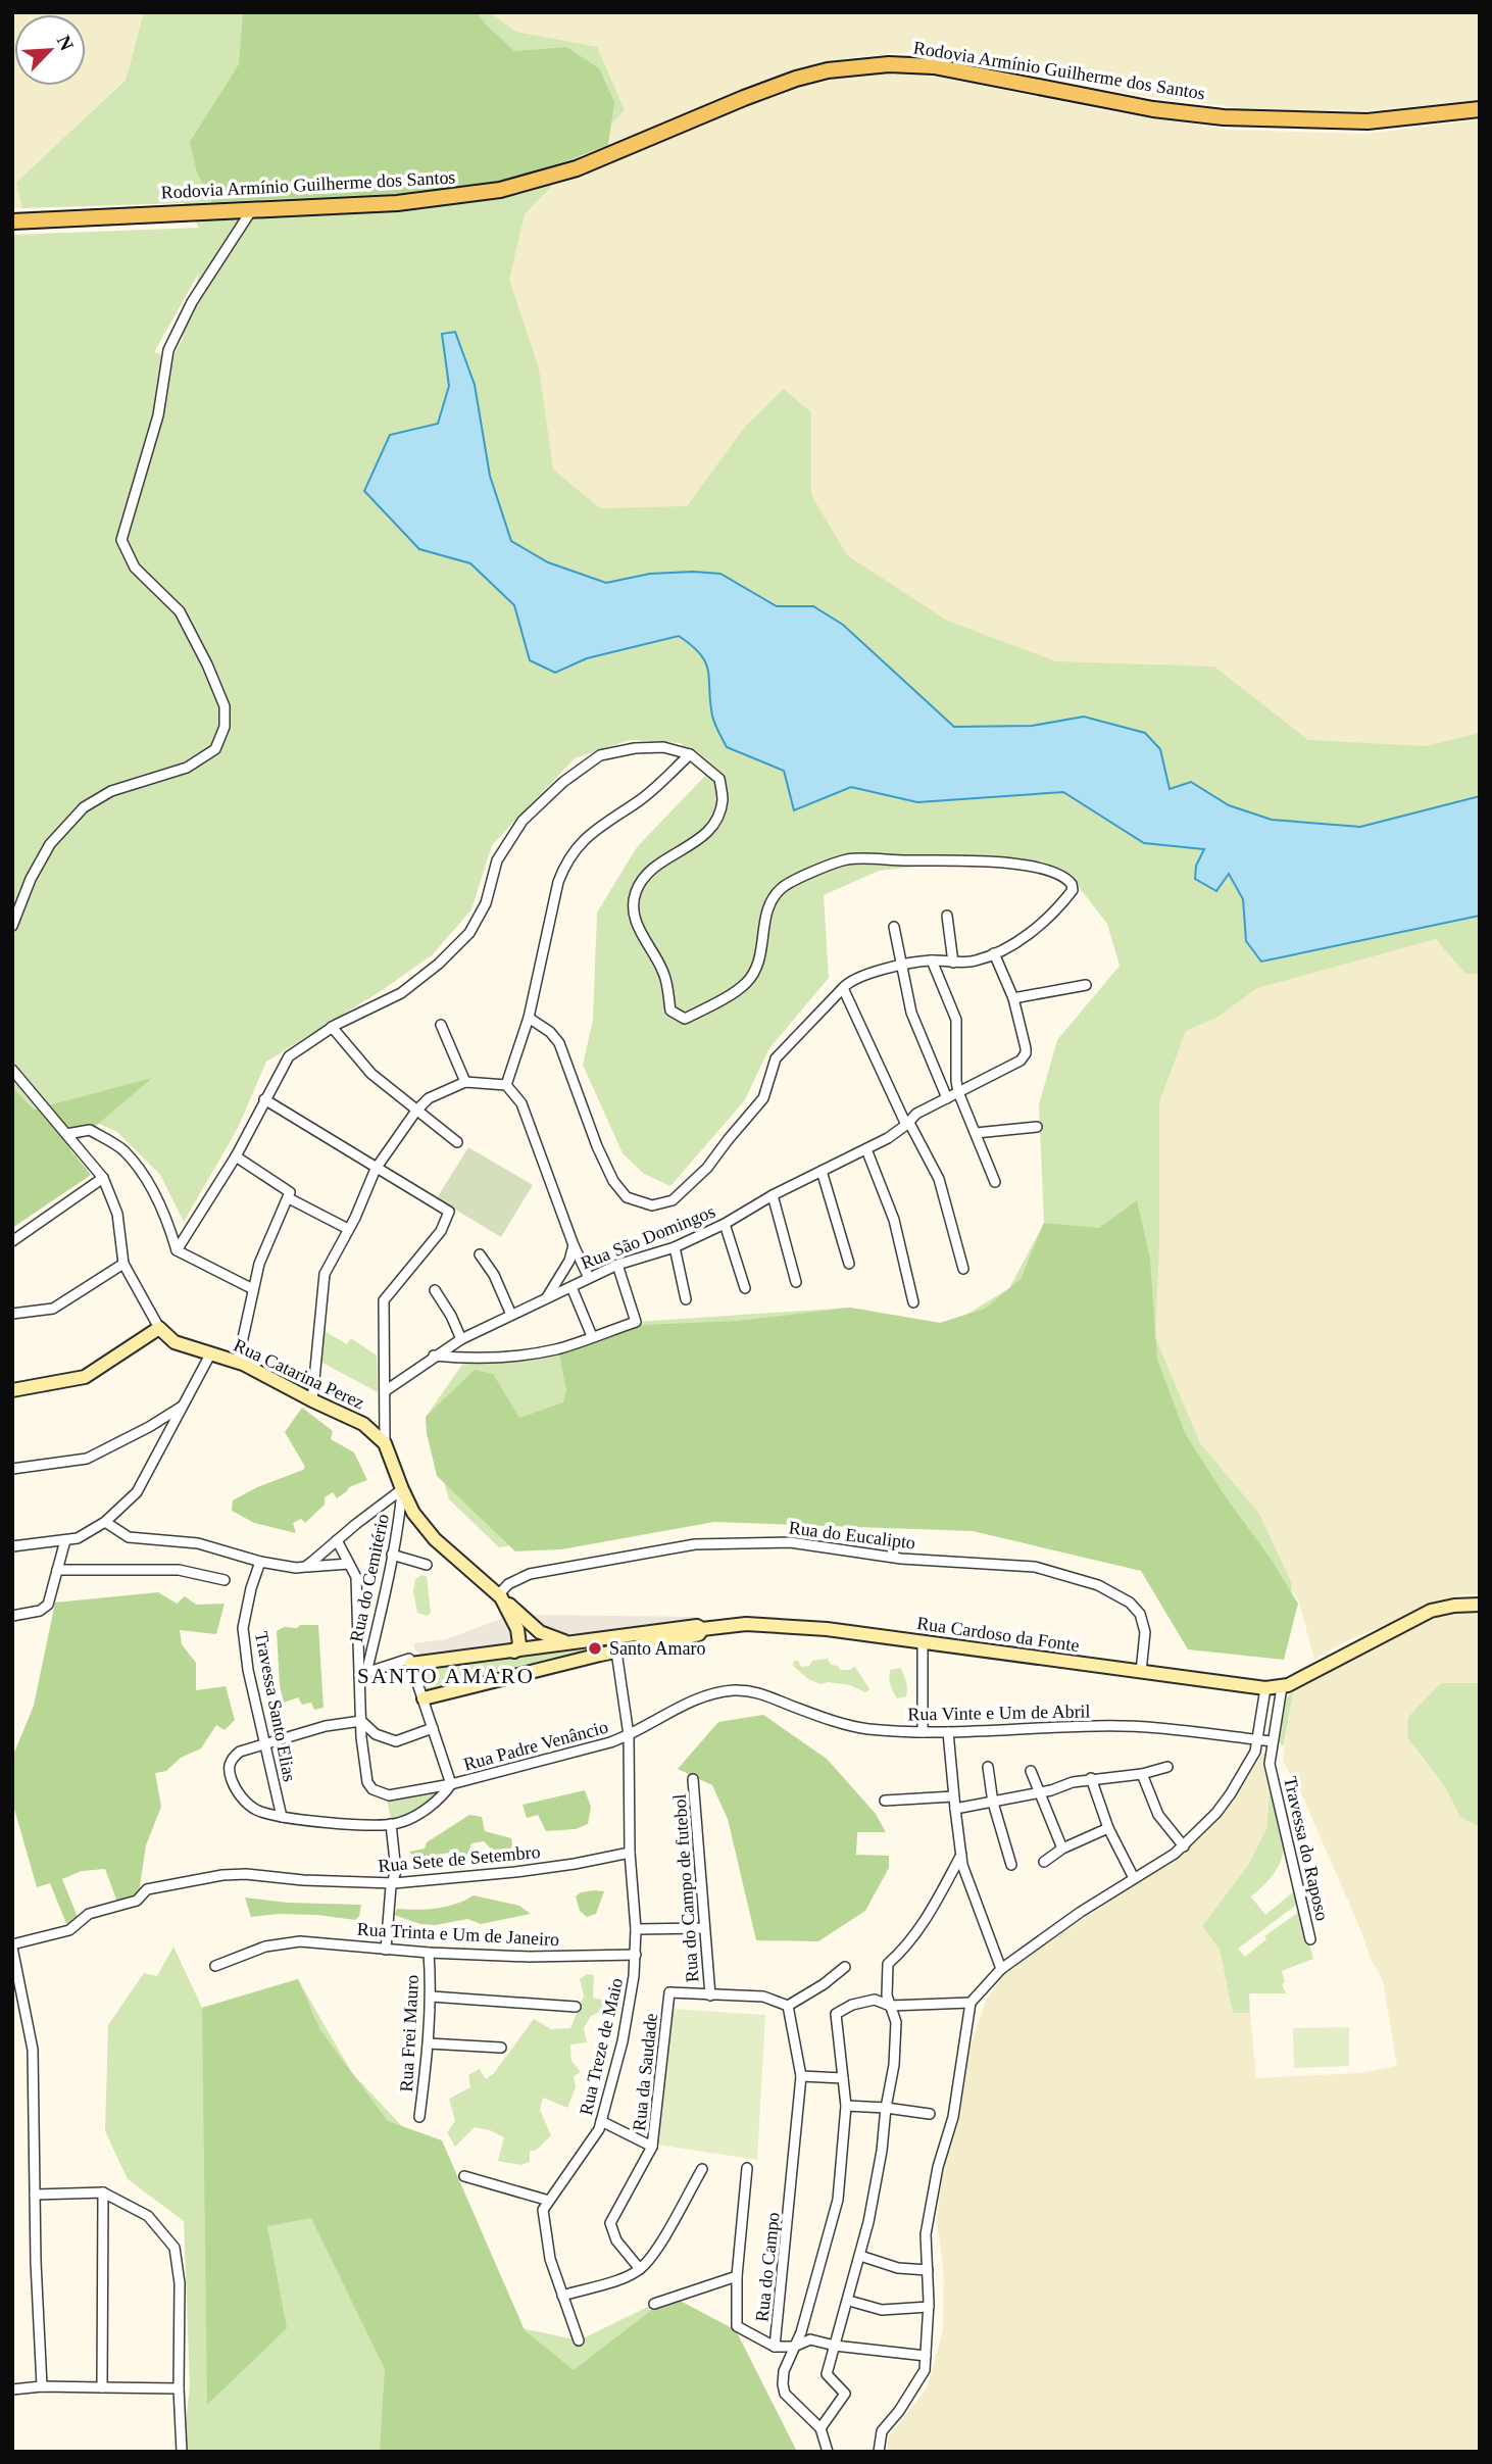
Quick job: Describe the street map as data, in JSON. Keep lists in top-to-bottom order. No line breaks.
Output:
{"streets":{"main road":["Rodovia Armínio Guilherme dos Santos","Rua Catarina Perez","Rua Cardoso da Fonte"],"street":["Rua São Domingos","Rua do Eucalipto","Rua do Cemitério","Travessa Santo Elias","Rua Vinte e Um de Abril","Rua Padre Venâncio","Travessa do Raposo","Rua Sete de Setembro","Rua do Campo de futebol","Rua Trinta e Um de Janeiro","Rua Frei Mauro","Rua Treze de Maio","Rua da Saudade","Rua do Campo"]},"crossings":[["Rua do Eucalipto","Rua Cardoso da Fonte"],["Rua do Cemitério","Rua Cardoso da Fonte"],["Rua Cardoso da Fonte","Rua Treze de Maio"],["Travessa Santo Elias","Rua Padre Venâncio"],["Rua Vinte e Um de Abril","Rua Padre Venâncio"],["Rua Vinte e Um de Abril","Travessa do Raposo"],["Rua Vinte e Um de Abril","Rua Treze de Maio"],["Rua Padre Venâncio","Rua Treze de Maio"],["Rua Sete de Setembro","Rua Treze de Maio"],["Rua do Campo de futebol","Rua da Saudade"],["Rua Trinta e Um de Janeiro","Rua Frei Mauro"],["Rua Trinta e Um de Janeiro","Rua Treze de Maio"]],"districts":["SANTO AMARO"],"places":["Santo Amaro"],"north":"top right"}
